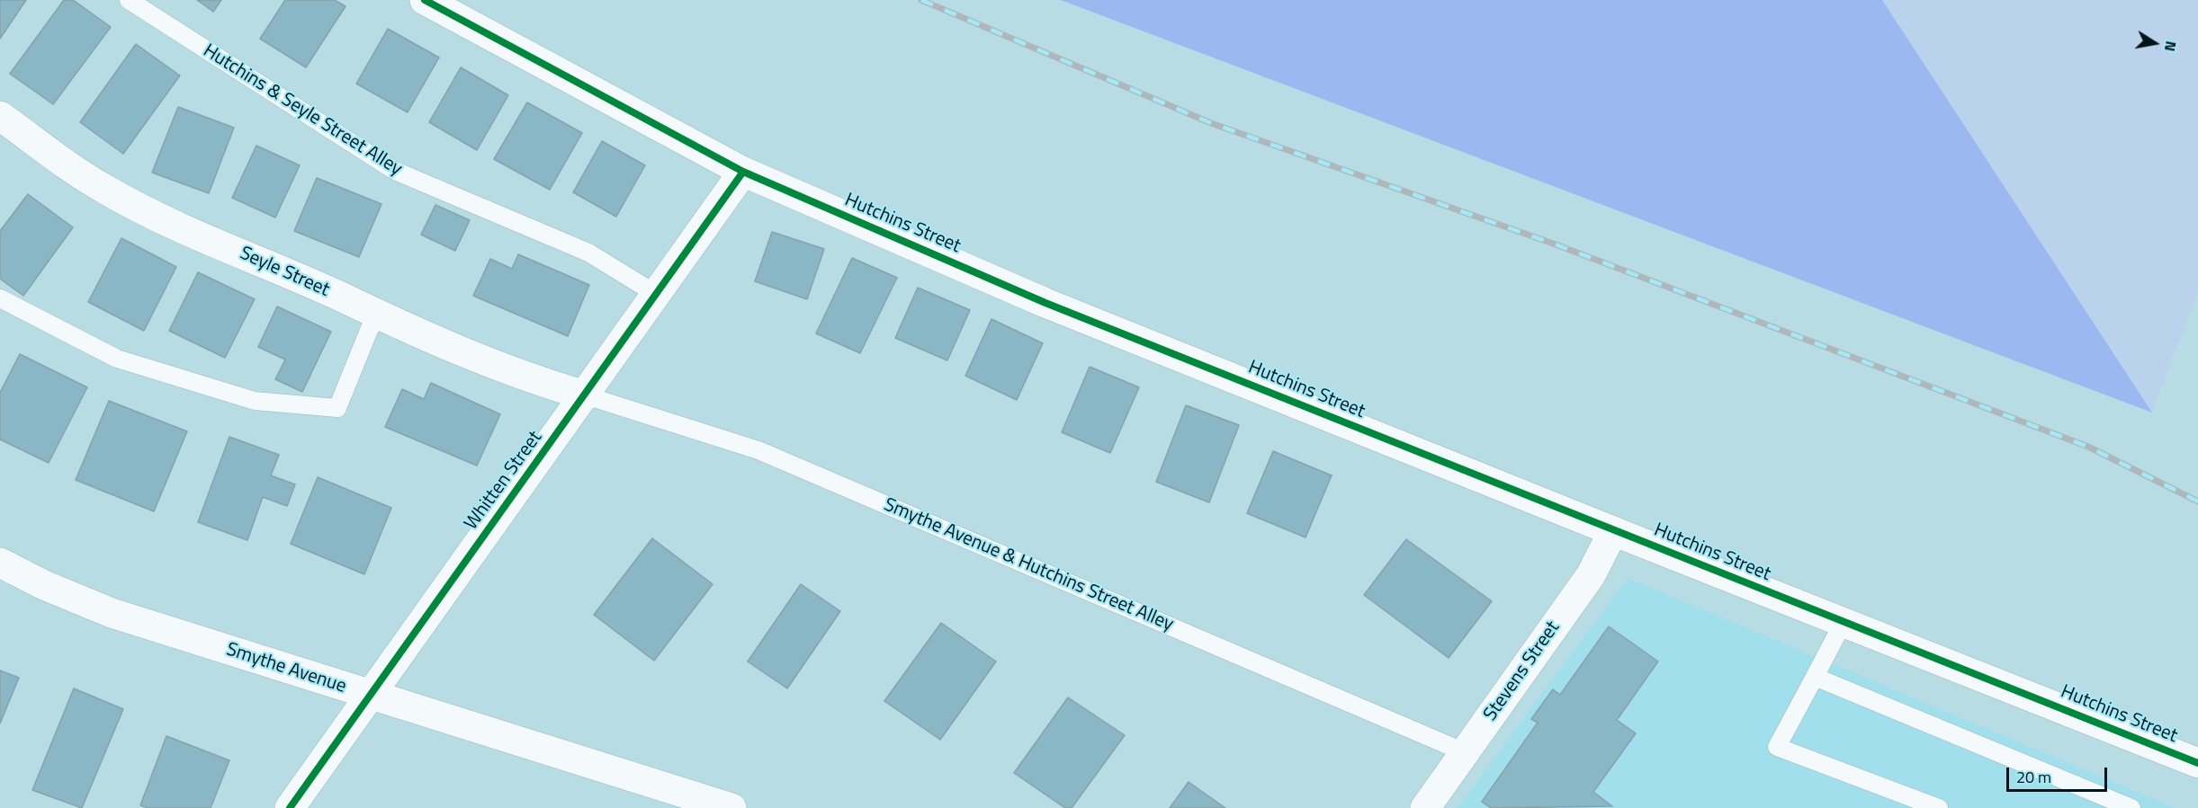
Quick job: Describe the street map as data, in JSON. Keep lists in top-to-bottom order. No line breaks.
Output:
{"streets":{"street":["Hutchins Street","Seyle Street","Whitten Street","Smythe Avenue","Stevens Street"],"lane":["Hutchins & Seyle Street Alley","Smythe Avenue & Hutchins Street Alley"]},"crossings":[["Hutchins & Seyle Street Alley","Whitten Street"],["Hutchins Street","Whitten Street"],["Hutchins Street","Stevens Street"],["Seyle Street","Whitten Street"],["Seyle Street","Smythe Avenue & Hutchins Street Alley"],["Whitten Street","Smythe Avenue & Hutchins Street Alley"],["Whitten Street","Smythe Avenue"],["Smythe Avenue & Hutchins Street Alley","Stevens Street"]],"scale_bar":"20 m","north":"right"}
